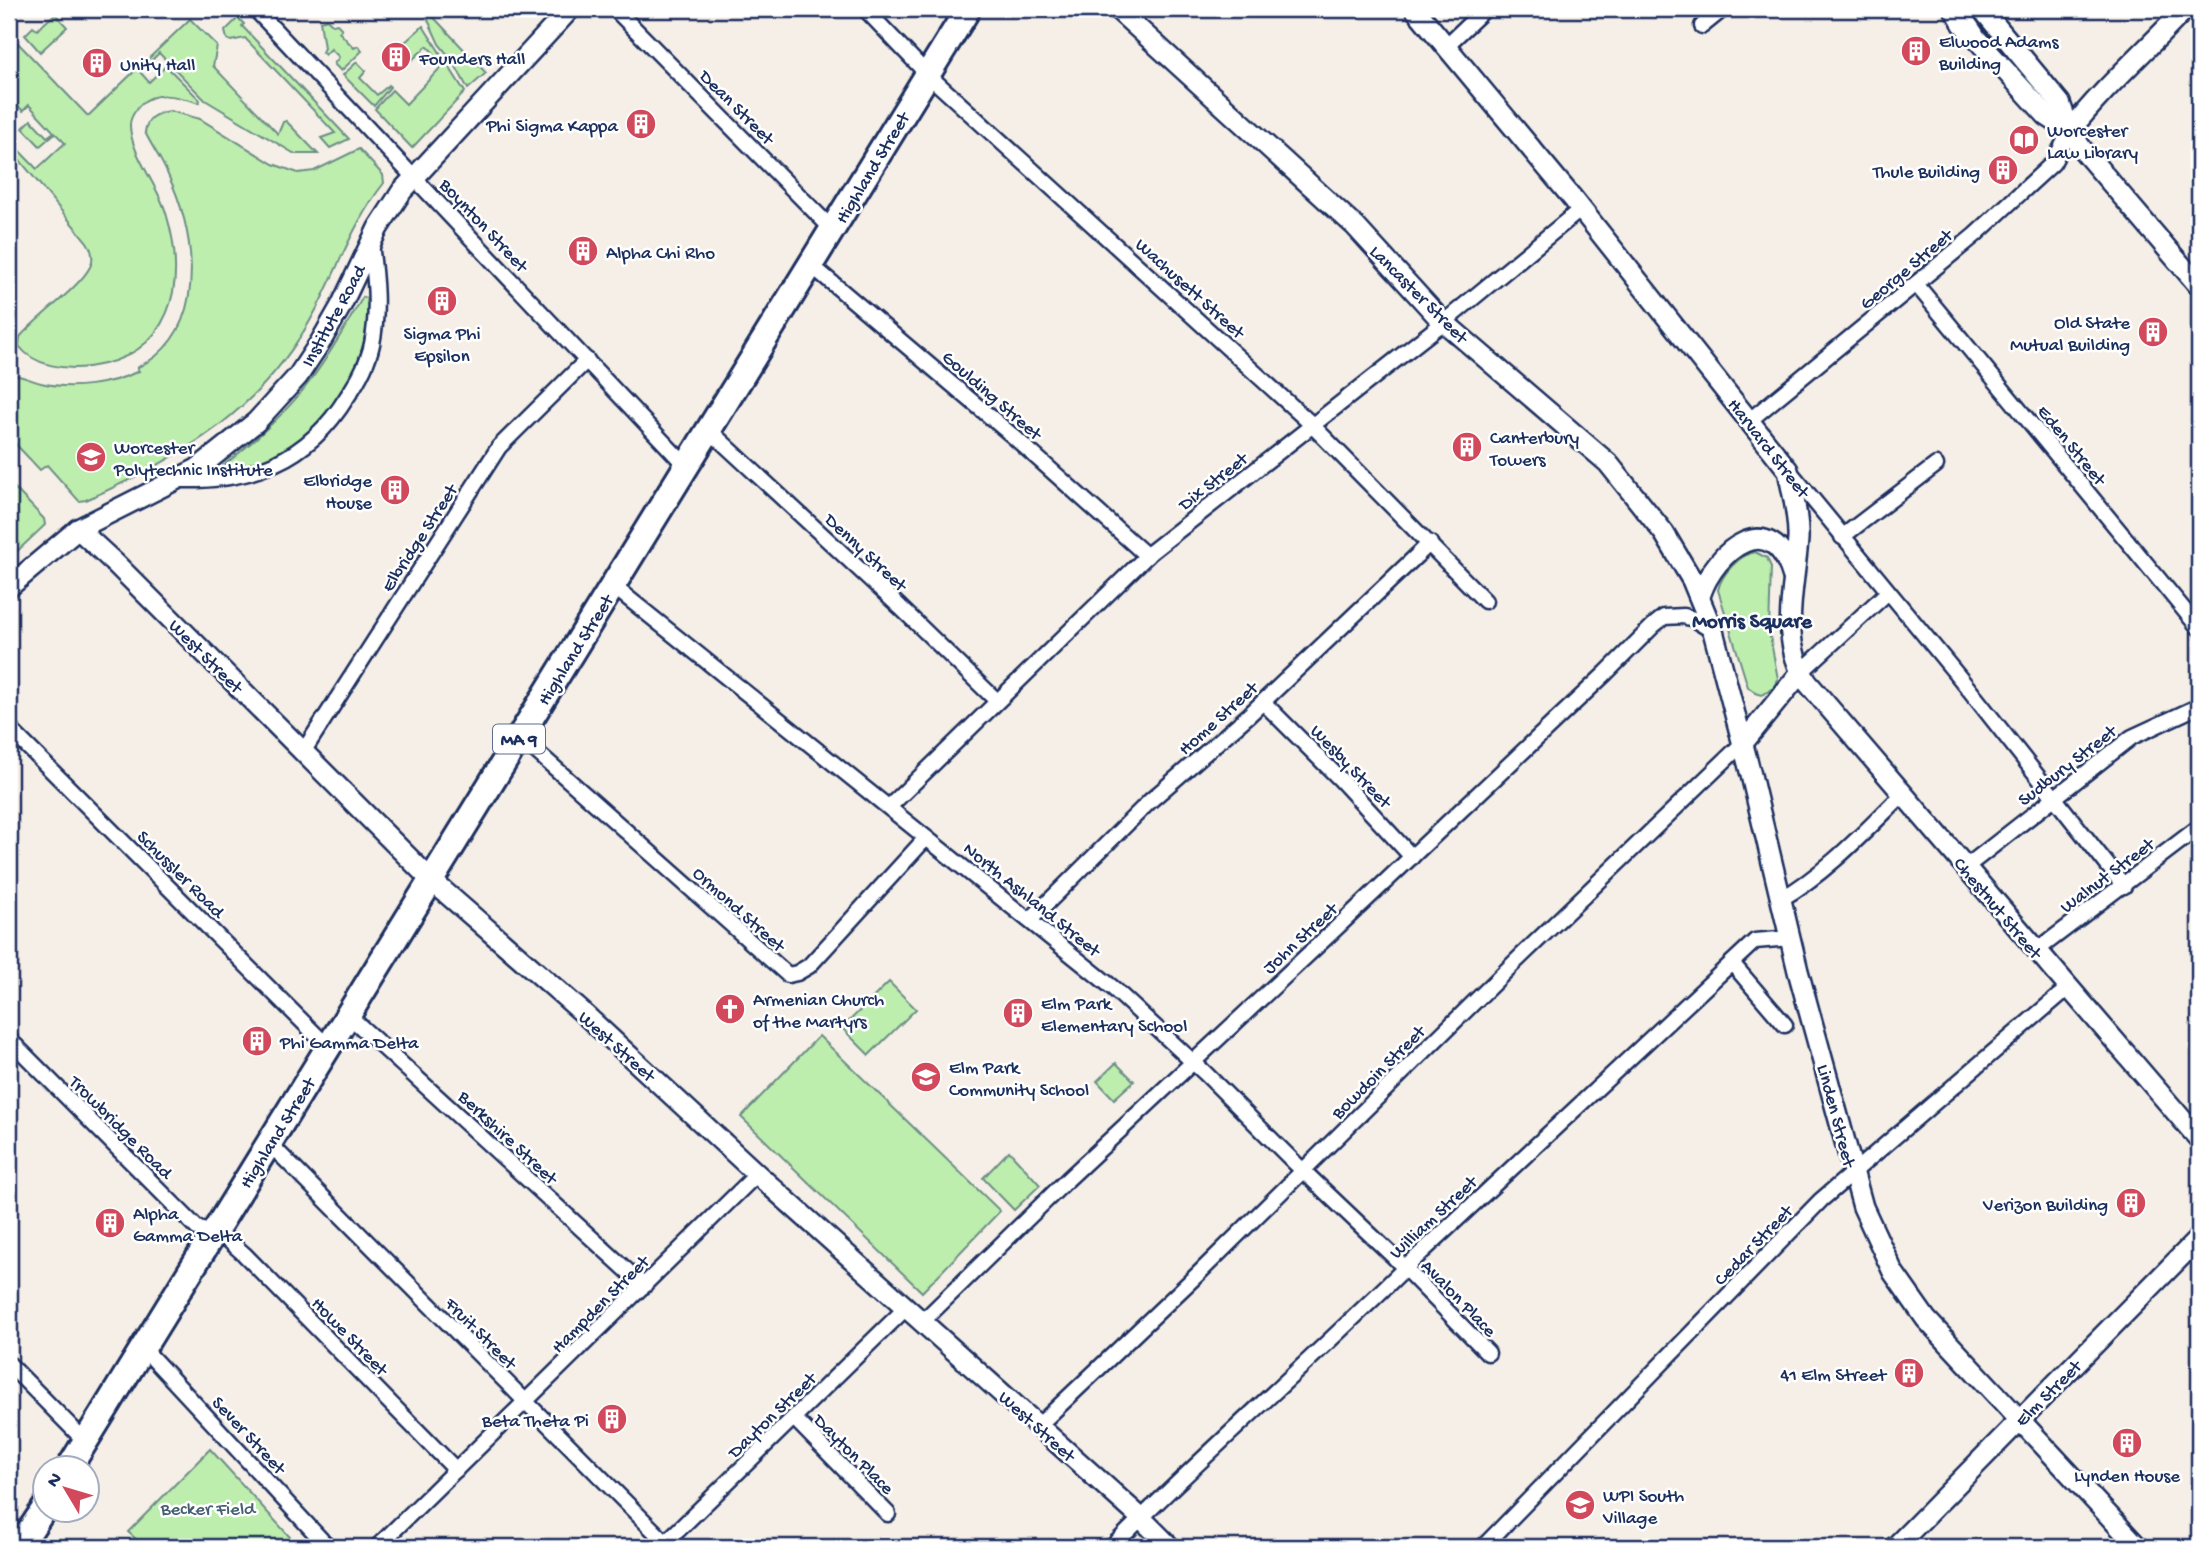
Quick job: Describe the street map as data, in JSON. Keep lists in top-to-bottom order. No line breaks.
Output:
{"streets":{"highway":["Highland Street","MA 9"],"main road":["Lancaster Street","Institute Road","Harvard Street","West Street","Chestnut Street","Linden Street","Elm Street"],"street":["Dean Street","Boynton Street","George Street","Wachusett Street","Goulding Street","Eden Street","Dix Street","Elbridge Street","Denny Street","Home Street","Sudbury Street","Wesby Street","Schussler Road","Walnut Street","North Ashland Street","Ormond Street","John Street","Bowdoin Street","Trowbridge Road","Berkshire Street","William Street","Cedar Street","Avalon Place","Hampden Street","Fruit Street","Howe Street","Dayton Street","Sever Street","Dayton Place"]},"crossings":[["Dean Street","Highland Street"],["Highland Street","Boynton Street"],["Highland Street","Wachusett Street"],["Highland Street","Goulding Street"],["Highland Street","Denny Street"],["Highland Street","West Street"],["Highland Street","Schussler Road"],["Highland Street","North Ashland Street"],["Highland Street","Ormond Street"],["Highland Street","Trowbridge Road"],["Highland Street","Berkshire Street"],["Highland Street","Fruit Street"],["Highland Street","Howe Street"],["Highland Street","Sever Street"],["Boynton Street","Institute Road"],["Boynton Street","Elbridge Street"],["George Street","Eden Street"],["George Street","Harvard Street"],["Wachusett Street","Dix Street"],["Wachusett Street","Home Street"],["Lancaster Street","Dix Street"],["Lancaster Street","Linden Street"],["Institute Road","West Street"],["Goulding Street","Dix Street"],["Harvard Street","Dix Street"],["Harvard Street","Sudbury Street"],["Harvard Street","Walnut Street"],["Dix Street","Denny Street"],["Dix Street","North Ashland Street"],["Elbridge Street","West Street"],["West Street","John Street"],["West Street","Bowdoin Street"],["West Street","William Street"],["West Street","Hampden Street"],["West Street","Dayton Street"],["Home Street","Wesby Street"],["Home Street","North Ashland Street"],["Sudbury Street","Chestnut Street"],["Wesby Street","John Street"],["Walnut Street","Chestnut Street"],["North Ashland Street","Ormond Street"],["North Ashland Street","John Street"],["North Ashland Street","Bowdoin Street"],["North Ashland Street","William Street"],["North Ashland Street","Avalon Place"],["Chestnut Street","Cedar Street"],["John Street","Linden Street"],["Bowdoin Street","Linden Street"],["Linden Street","William Street"],["Linden Street","Cedar Street"],["Linden Street","Elm Street"],["Trowbridge Road","Howe Street"],["Berkshire Street","Hampden Street"],["William Street","Avalon Place"],["Hampden Street","Fruit Street"],["Hampden Street","Howe Street"],["Fruit Street","Dayton Street"],["Dayton Street","Dayton Place"]],"districts":["Morris Square"],"parks":["Becker Field"],"places":{"building":["Elwood Adams Building","Founders Hall","Unity Hall","Phi Sigma Kappa","Thule Building","Alpha Chi Rho","Sigma Phi Epsilon","Old State Mutual Building","Canterbury Towers","Elbridge House","Elm Park Elementary School","Phi Gamma Delta","Verizon Building","Alpha Gamma Delta","41 Elm Street","Beta Theta Pi","Lynden House"],"library":["Worcester Law Library"],"school or university":["Worcester Polytechnic Institute","Elm Park Community School","WPI South Village"],"church":["Armenian Church of the Martyrs"]},"north":"top left"}
